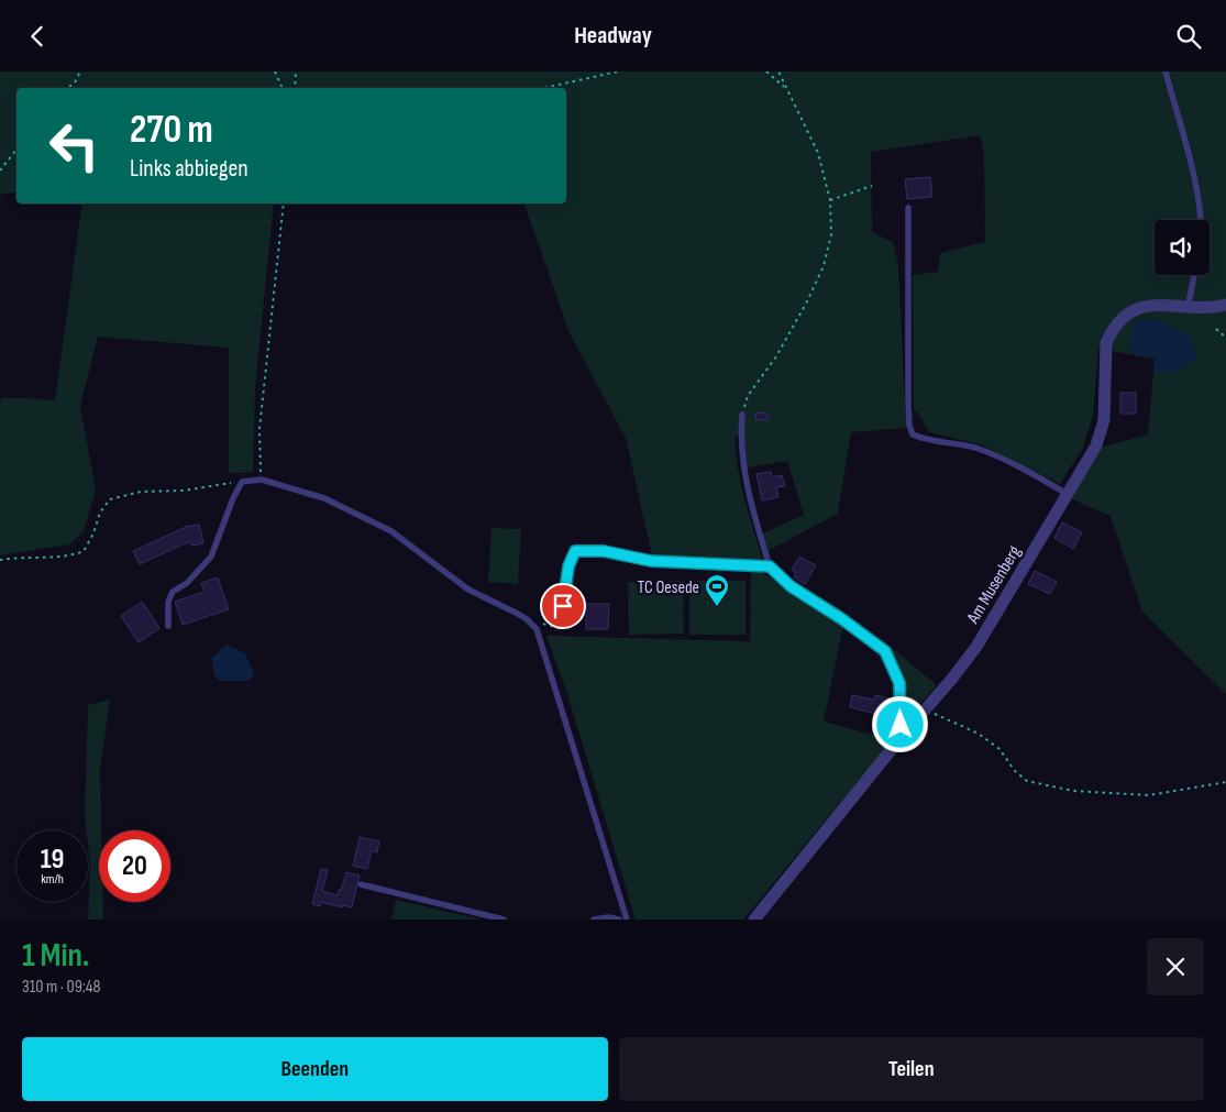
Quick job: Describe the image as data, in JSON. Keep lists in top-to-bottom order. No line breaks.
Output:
{"streets":{"street":["Am Musenberg"]},"places":{"sports":["TC Oesede"]},"page":{"header":"Headway","turn":["270 m","Links abbiegen"],"speed":"19 km/h","limit":"20","heading":["1 Min.","310 m · 09:48"],"buttons":["Beenden","Teilen"]}}
